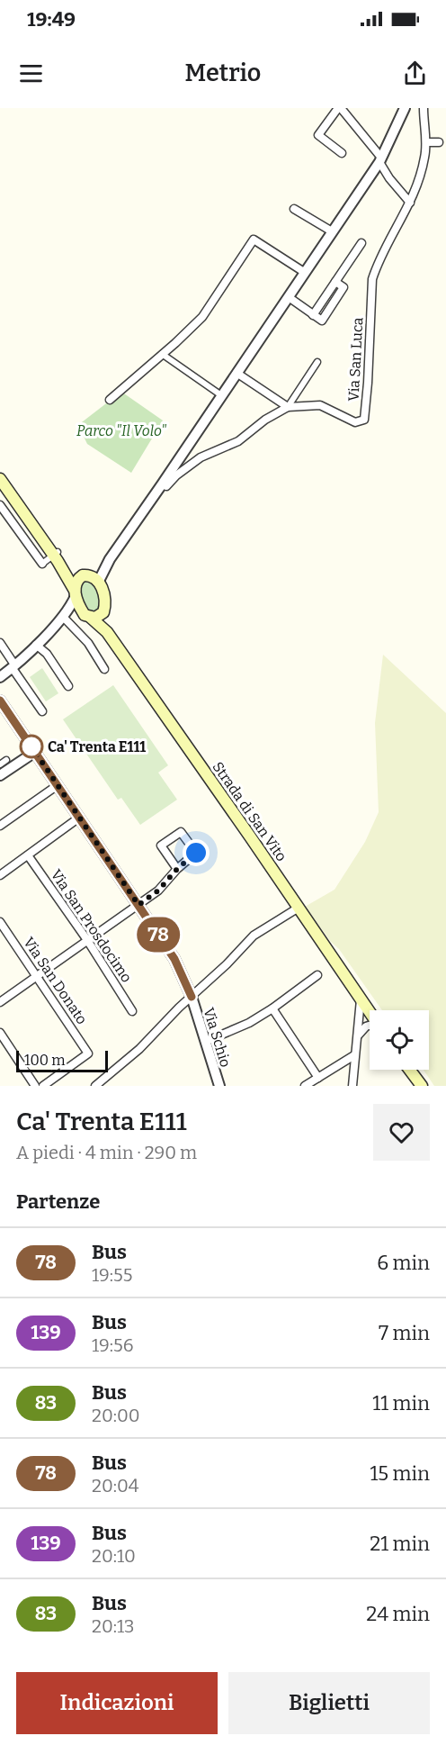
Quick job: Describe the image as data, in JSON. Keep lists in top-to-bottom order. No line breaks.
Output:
{"streets":{"main road":["Strada di San Vito"],"street":["Via San Luca","Via San Prosdocimo","Via San Donato","Via Schio"]},"parks":["Parco \"Il Volo\""],"places":["Ca' Trenta E111"],"lines":["bus line 78"],"scale_bar":"100 m","page":{"status":"19:49","header":"Metrio","on_map":"78","scale":"100 m","heading":[["Ca' Trenta E111","A piedi · 4 min · 290 m"],"Partenze"],"list":[{"mark":"78","name":"Bus","note":"19:55","value":"6 min"},{"mark":"139","name":"Bus","note":"19:56","value":"7 min"},{"mark":"83","name":"Bus","note":"20:00","value":"11 min"},{"mark":"78","name":"Bus","note":"20:04","value":"15 min"},{"mark":"139","name":"Bus","note":"20:10","value":"21 min"},{"mark":"83","name":"Bus","note":"20:13","value":"24 min"}],"buttons":["Indicazioni","Biglietti"]}}
